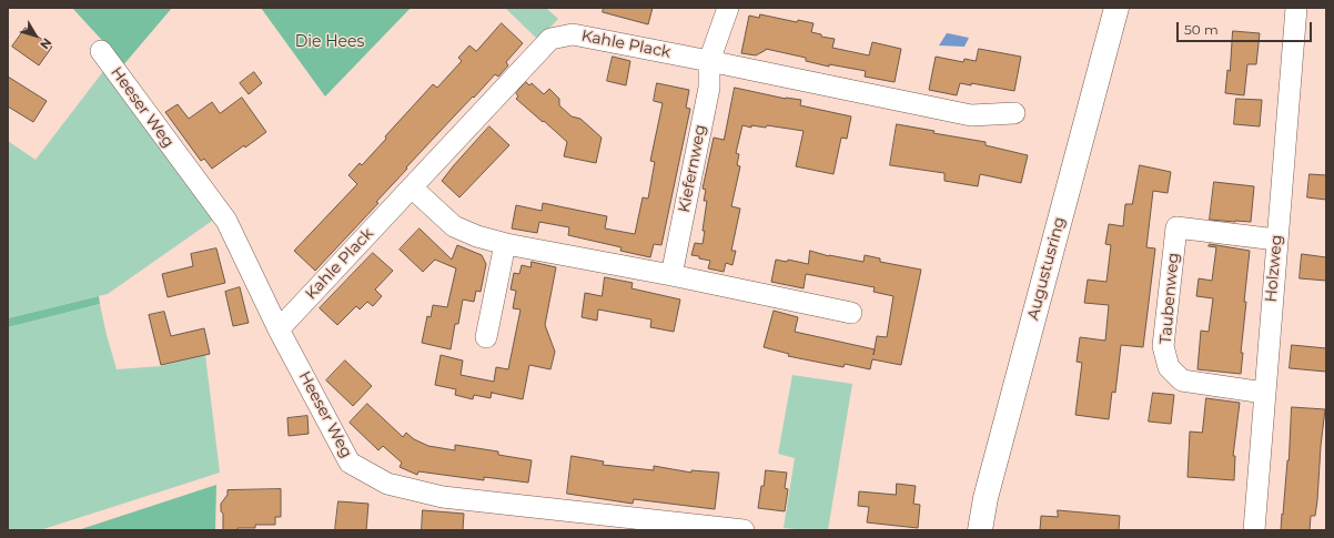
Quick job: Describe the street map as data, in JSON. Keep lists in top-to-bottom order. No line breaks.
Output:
{"streets":{"main road":["Augustusring"],"street":["Kahle Plack","Heeser Weg","Kiefernweg","Holzweg","Taubenweg"]},"crossings":[["Kahle Plack","Heeser Weg"],["Kahle Plack","Kiefernweg"],["Holzweg","Taubenweg"]],"parks":["Die Hees"],"scale_bar":"50 m","north":"bottom right"}
